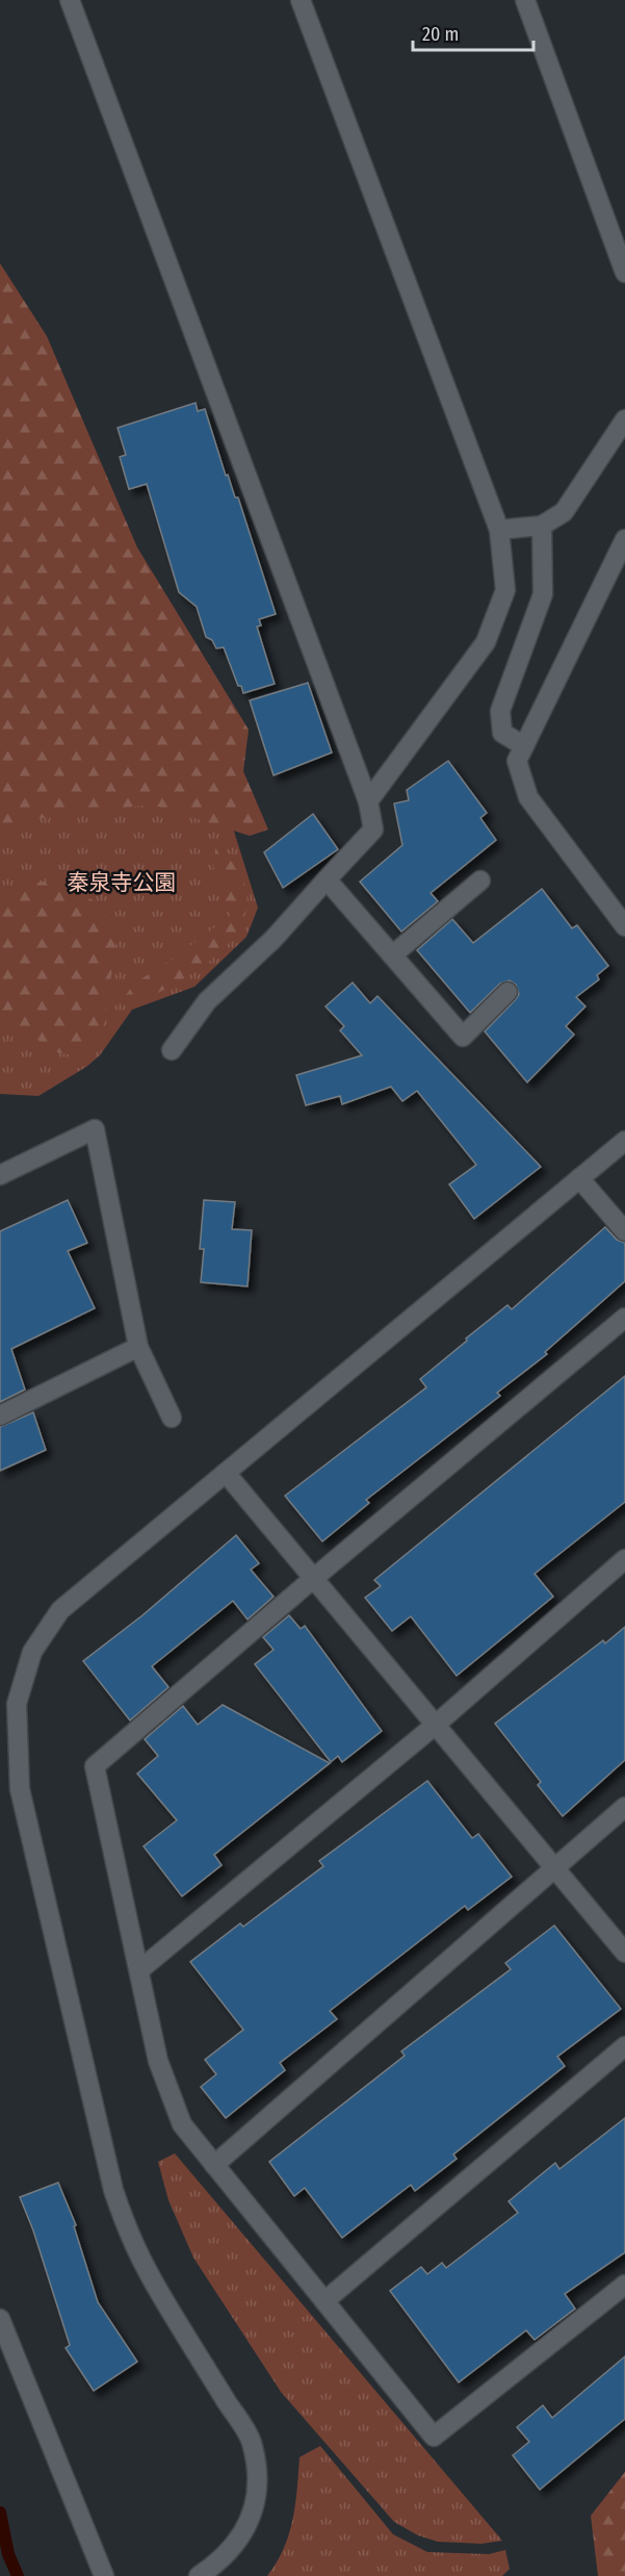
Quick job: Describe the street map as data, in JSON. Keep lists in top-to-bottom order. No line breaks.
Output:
{"parks":["秦泉寺公園"],"scale_bar":"20 m"}
